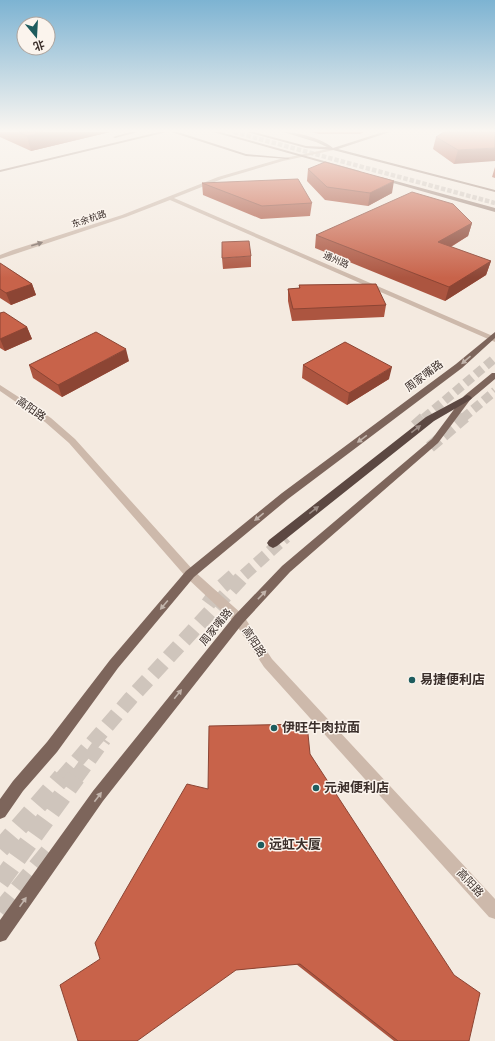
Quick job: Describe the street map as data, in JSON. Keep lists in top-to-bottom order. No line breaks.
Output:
{"streets":{"main road":["周家嘴路"],"street":["东余杭路","通州路","高阳路"]},"crossings":[["东余杭路","通州路"],["通州路","周家嘴路"],["周家嘴路","高阳路"]],"one_way":["东余杭路"],"places":["易捷便利店","伊旺牛肉拉面","元昶便利店","远虹大厦"],"north":"bottom"}
